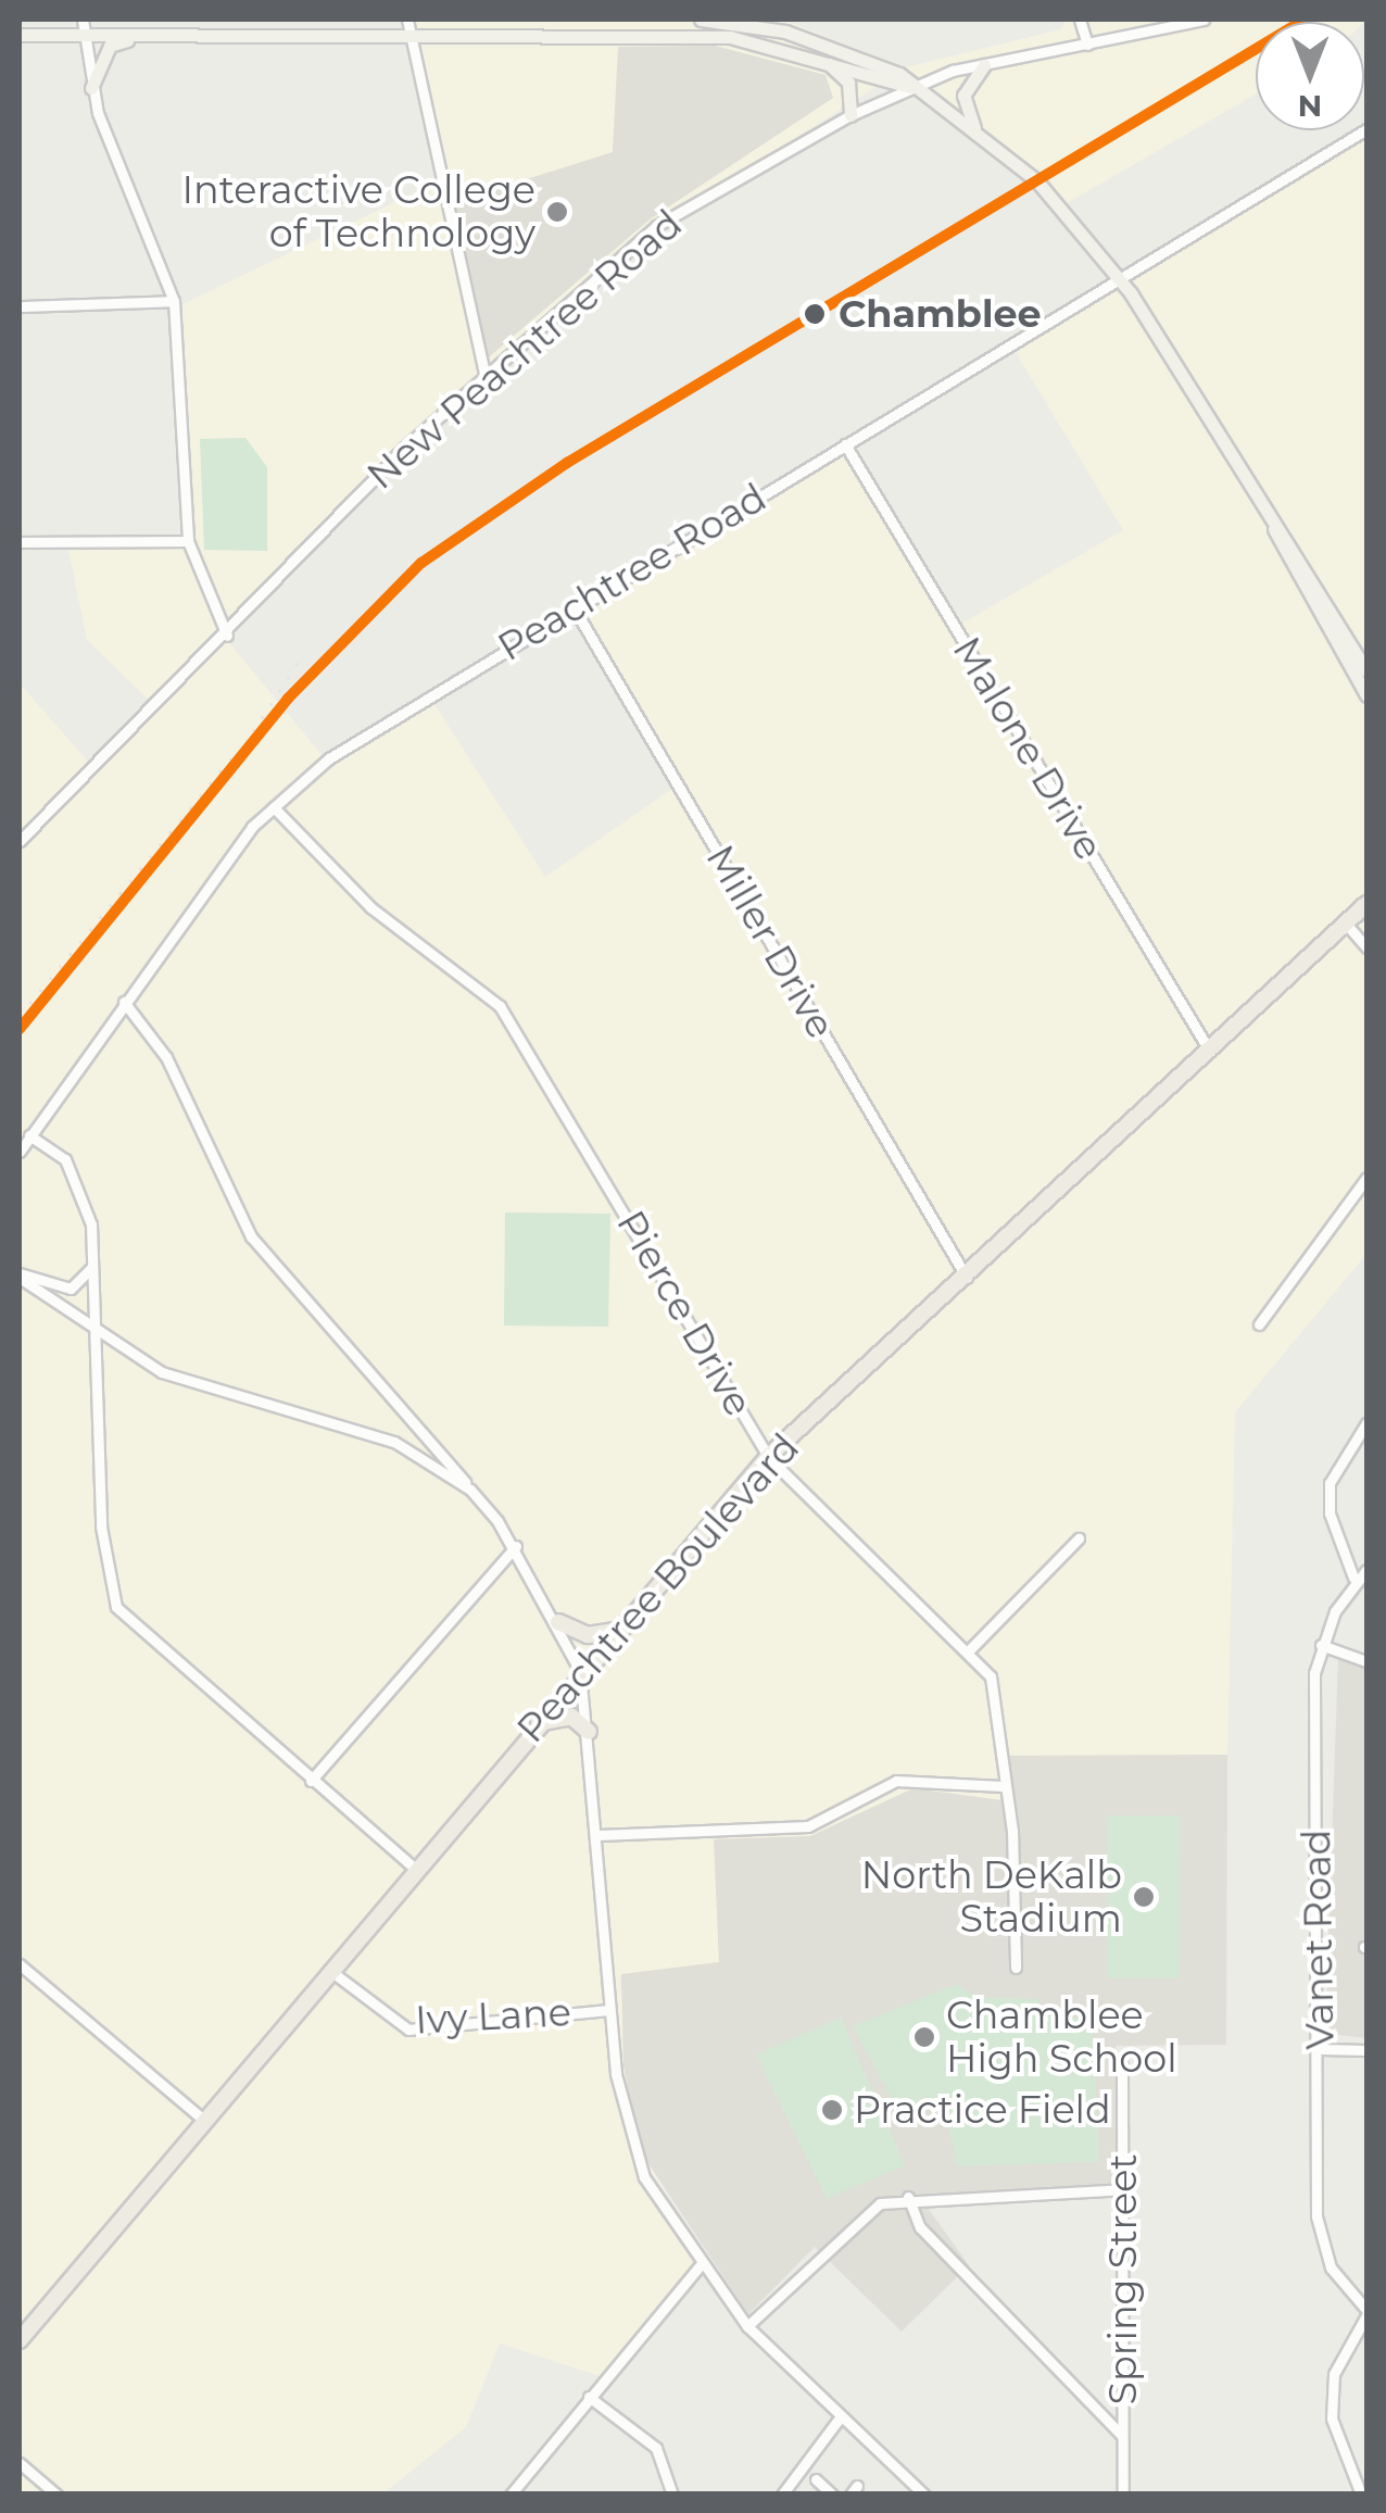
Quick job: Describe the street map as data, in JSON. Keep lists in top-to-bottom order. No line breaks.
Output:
{"streets":{"highway":["Peachtree Boulevard"],"street":["New Peachtree Road","Peachtree Road","Malone Drive","Miller Drive","Pierce Drive","Vanet Road","Ivy Lane","Spring Street"]},"crossings":[["Peachtree Road","Malone Drive"],["Peachtree Road","Miller Drive"],["Peachtree Road","Pierce Drive"],["Malone Drive","Peachtree Boulevard"],["Miller Drive","Peachtree Boulevard"],["Pierce Drive","Peachtree Boulevard"],["Peachtree Boulevard","Ivy Lane"]],"places":["Interactive College of Technology","Chamblee","North DeKalb Stadium","Chamblee High School","Practice Field"],"north":"bottom"}
